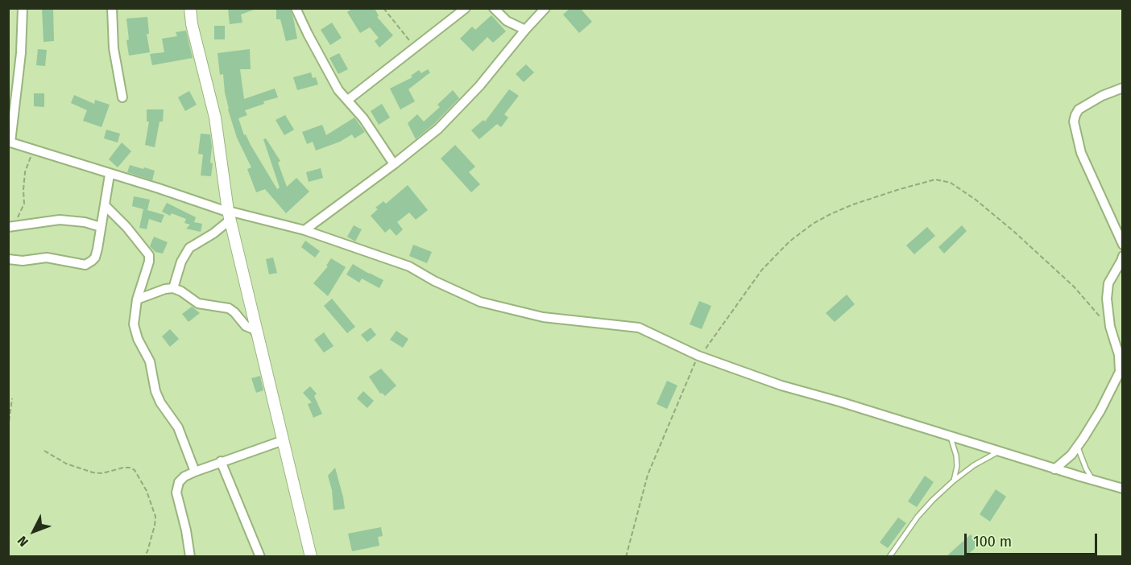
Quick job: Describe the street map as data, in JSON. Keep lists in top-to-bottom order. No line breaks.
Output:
{"scale_bar":"100 m","north":"bottom left"}
